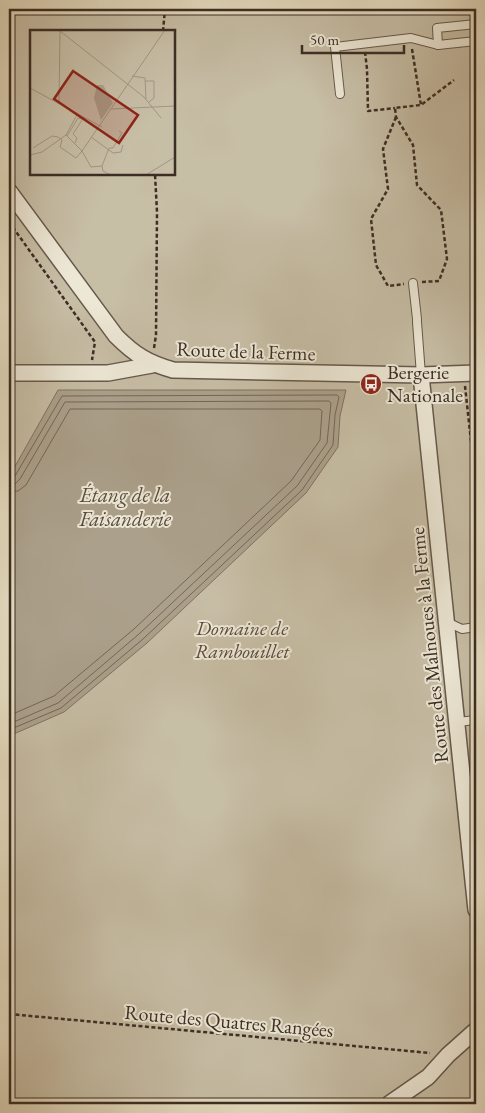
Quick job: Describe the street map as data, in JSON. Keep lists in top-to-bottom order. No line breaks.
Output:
{"streets":{"street":["Route de la Ferme","Route des Malnoues à la Ferme"],"path":["Route des Quatres Rangées"]},"crossings":[["Route de la Ferme","Route des Malnoues à la Ferme"]],"water":["Étang de la Faisanderie"],"parks":["Domaine de Rambouillet"],"places":{"bus stop":["Bergerie Nationale"]},"scale_bar":"50 m"}
